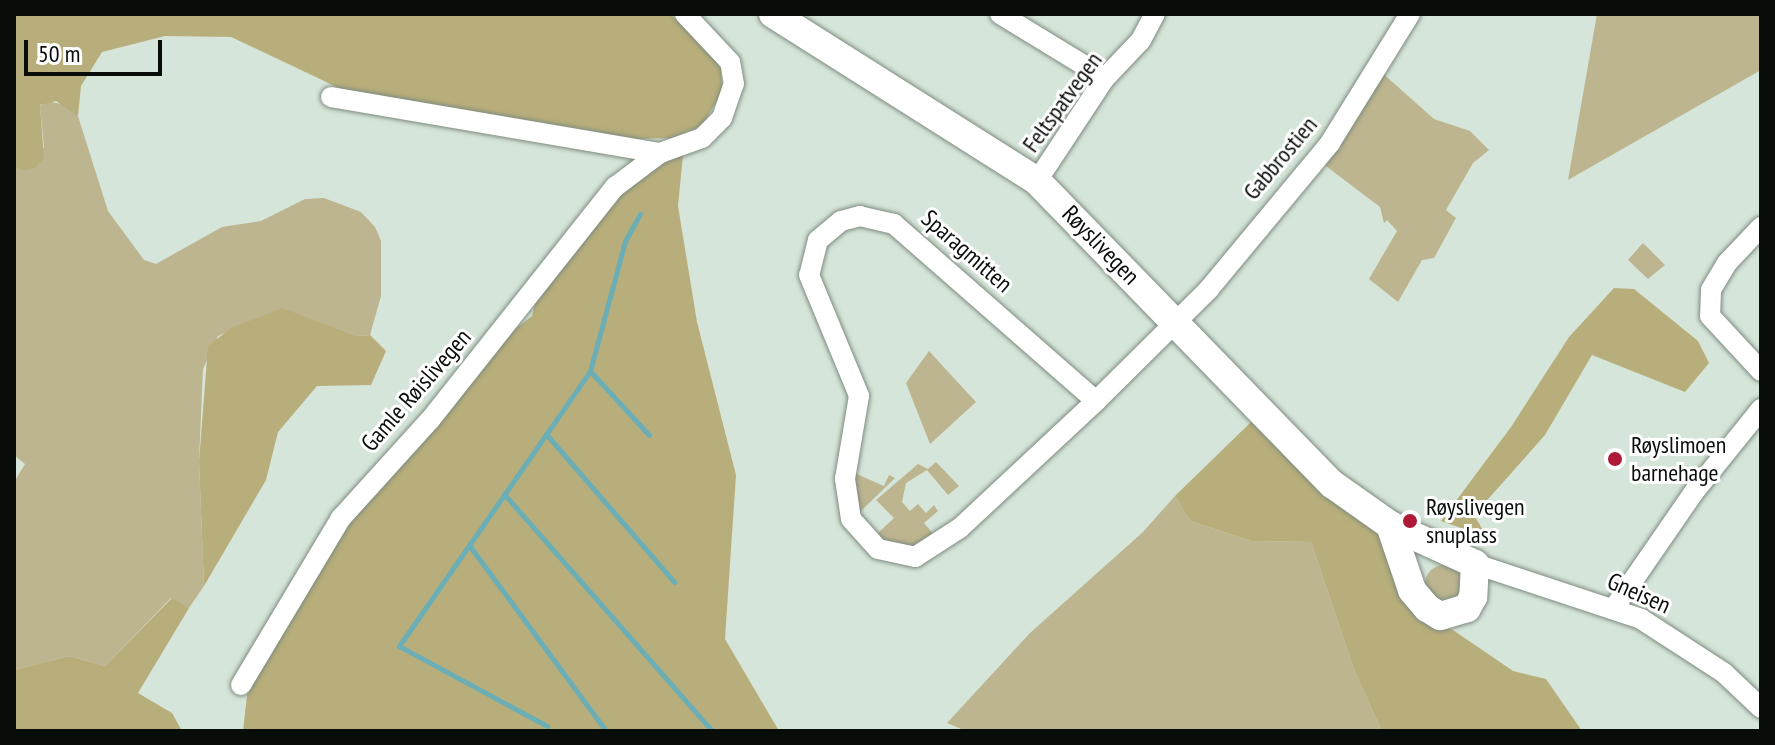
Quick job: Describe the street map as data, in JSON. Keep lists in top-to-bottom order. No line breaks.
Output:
{"streets":{"street":["Feltspatvegen","Gabbrostien","Røyslivegen","Sparagmitten","Gamle Røislivegen","Gneisen"]},"crossings":[["Feltspatvegen","Røyslivegen"],["Gabbrostien","Røyslivegen"],["Gabbrostien","Sparagmitten"],["Røyslivegen","Sparagmitten"],["Røyslivegen","Gneisen"]],"places":["Røyslimoen barnehage","Røyslivegen snuplass"],"scale_bar":"50 m"}
